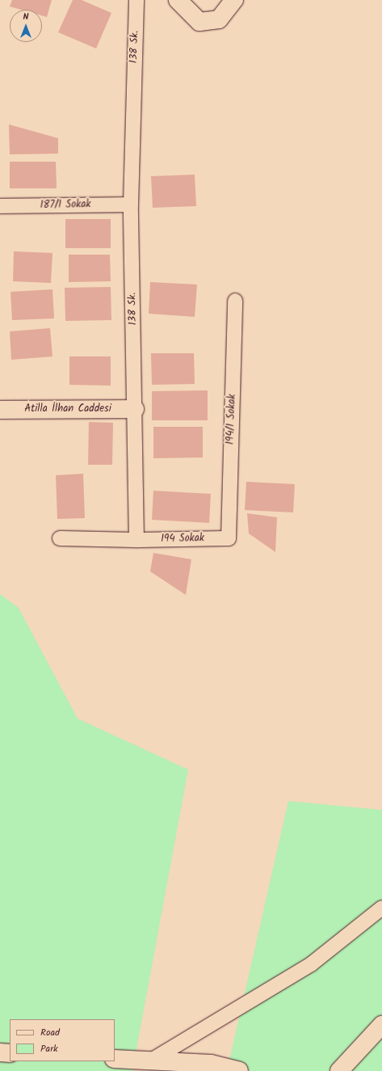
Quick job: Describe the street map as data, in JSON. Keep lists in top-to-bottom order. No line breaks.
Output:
{"streets":{"street":["138 Sk.","187/1 Sokak","Atilla İlhan Caddesi","194/1 Sokak","194 Sokak"]},"crossings":[["138 Sk.","187/1 Sokak"],["138 Sk.","Atilla İlhan Caddesi"],["138 Sk.","194 Sokak"],["194/1 Sokak","194 Sokak"]],"legend":["Road","Park"],"north":"top"}
